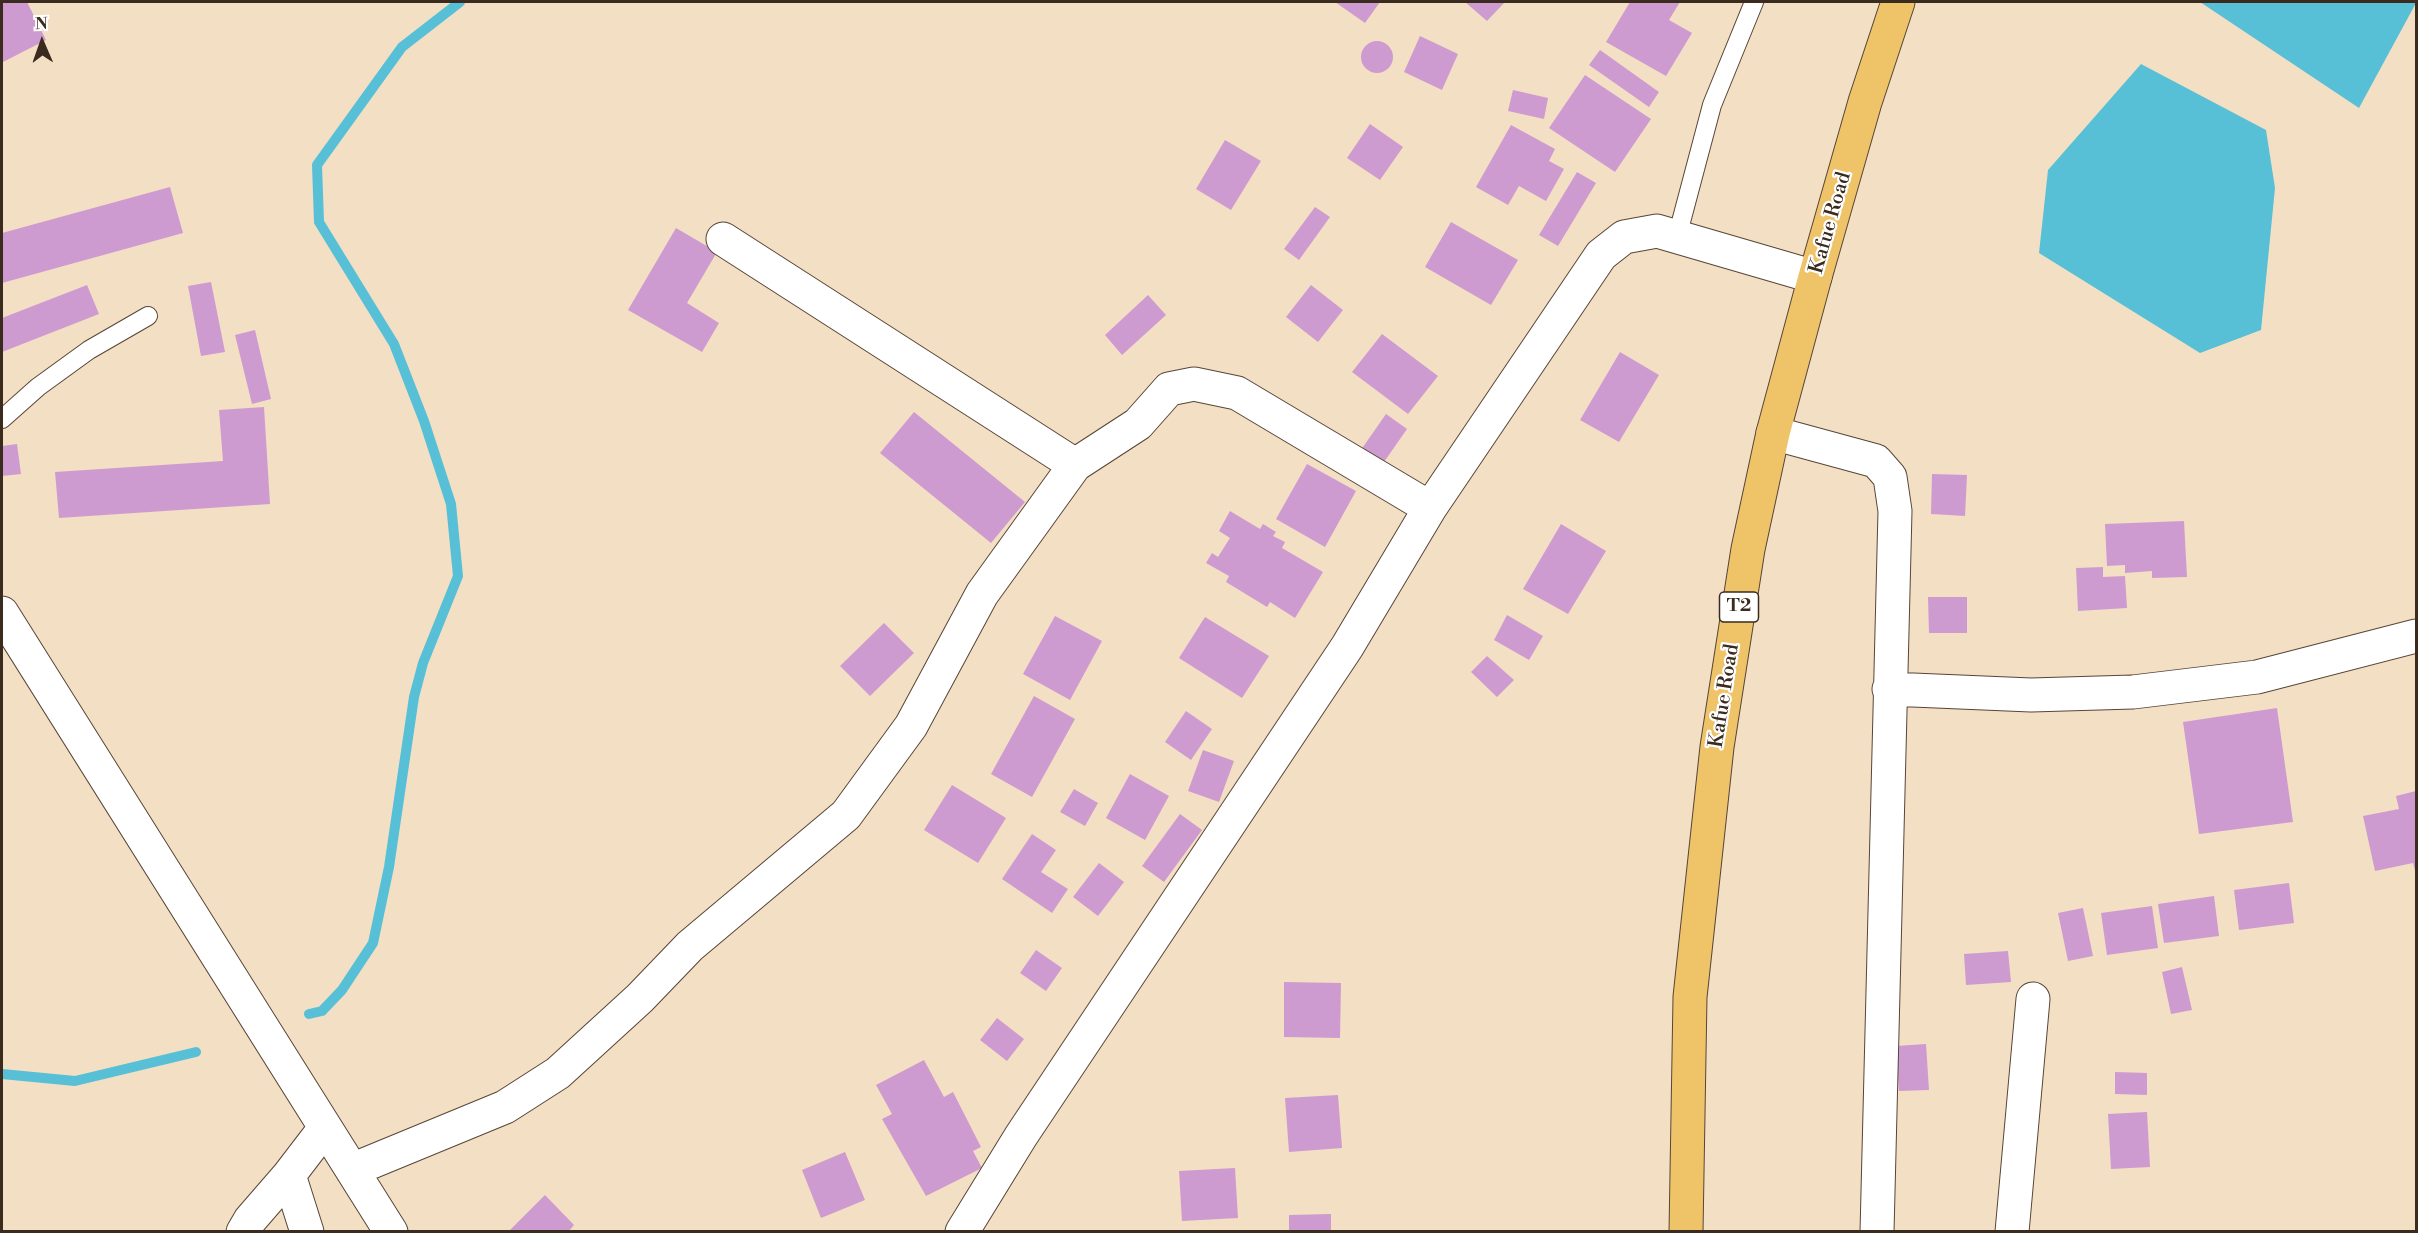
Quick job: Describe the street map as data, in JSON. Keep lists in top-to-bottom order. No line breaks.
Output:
{"streets":{"highway":["Kafue Road","T2"]},"north":"top"}
